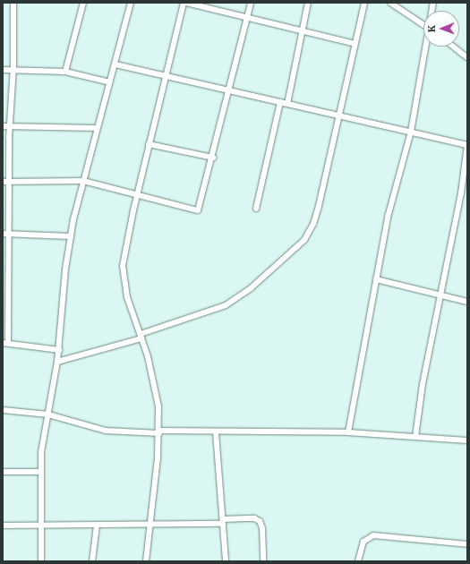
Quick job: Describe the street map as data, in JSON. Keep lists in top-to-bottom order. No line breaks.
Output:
{"north":"left"}
